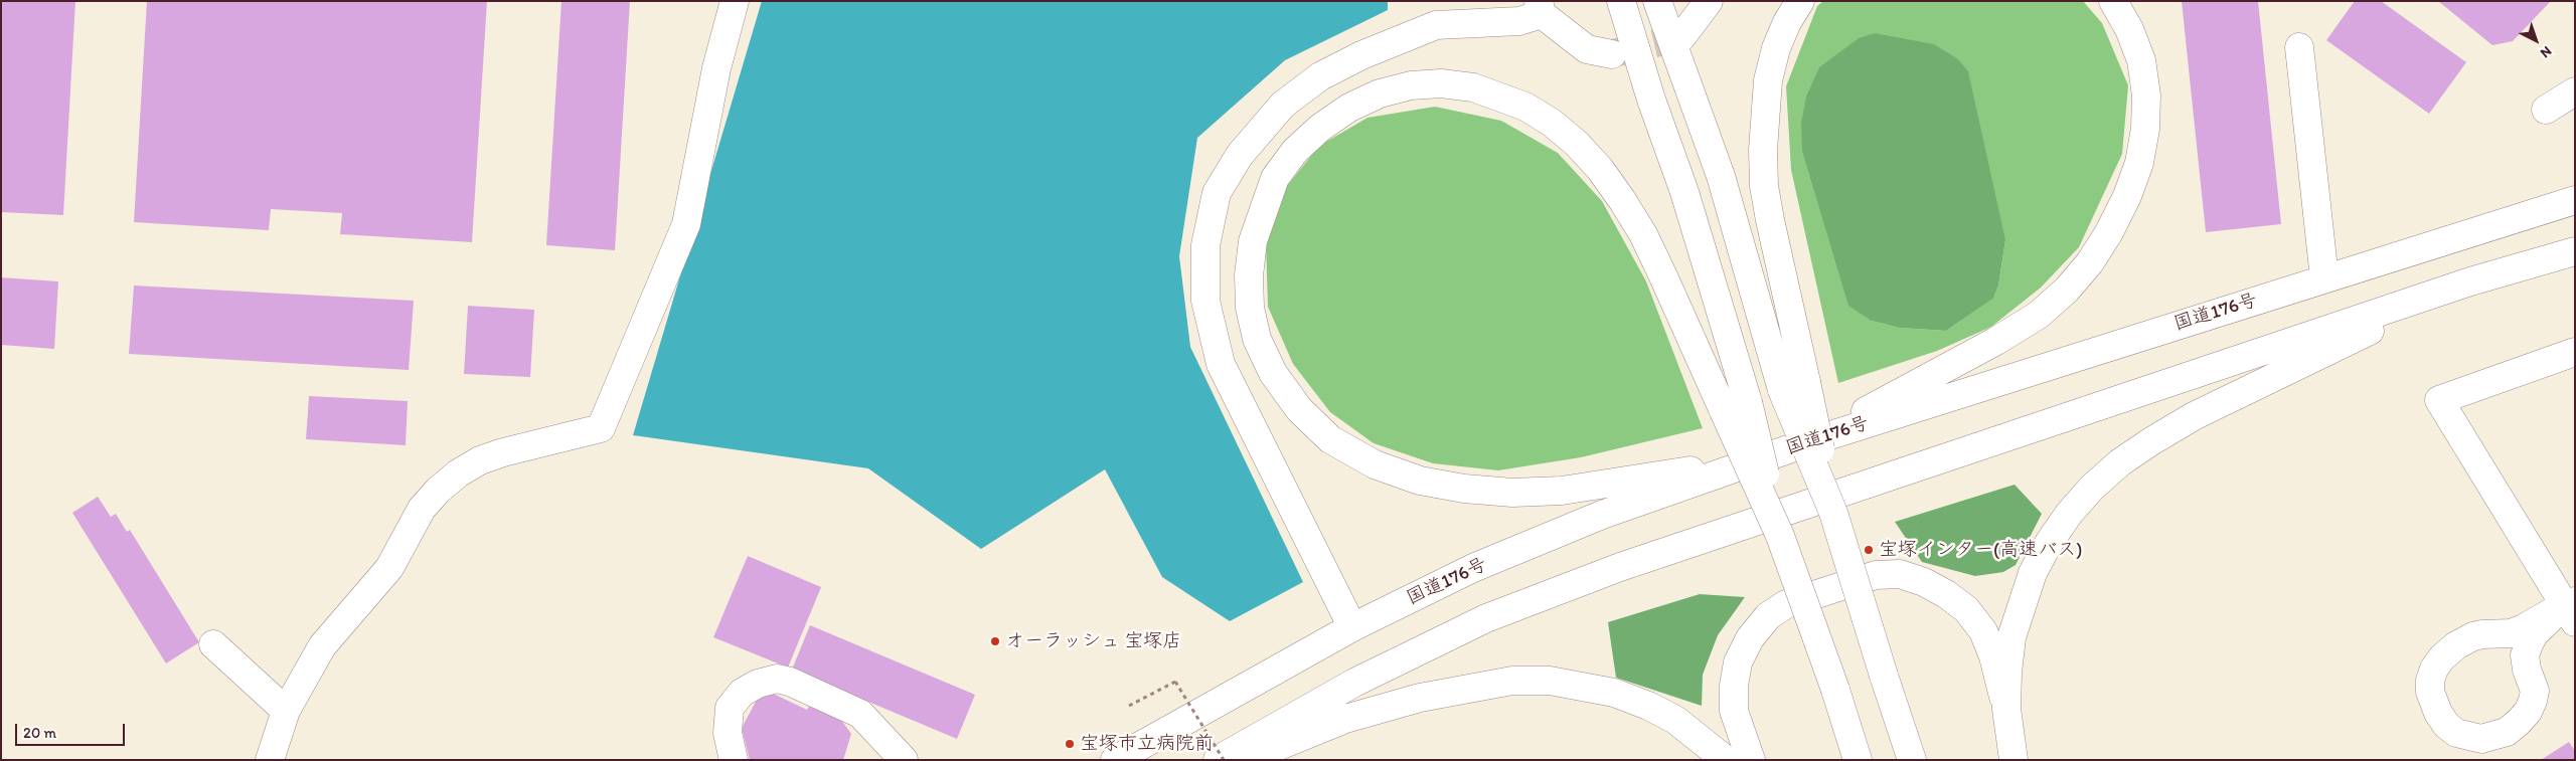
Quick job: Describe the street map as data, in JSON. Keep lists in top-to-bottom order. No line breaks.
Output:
{"streets":{"main road":["国道176号"]},"places":["宝塚インター(高速バス)","オーラッシュ 宝塚店","宝塚市立病院前"],"scale_bar":"20 m","north":"bottom right"}
